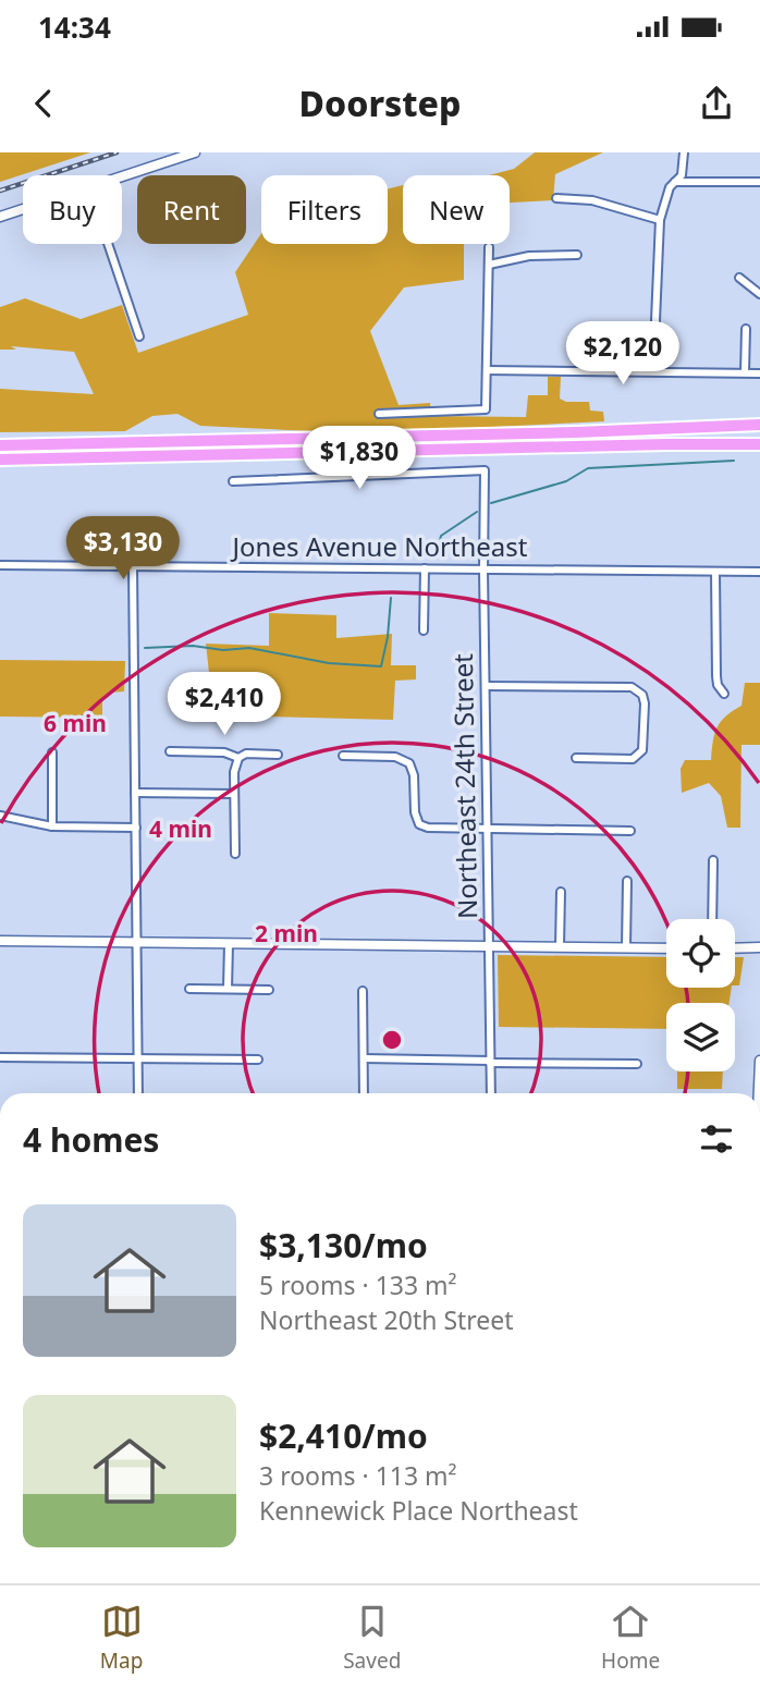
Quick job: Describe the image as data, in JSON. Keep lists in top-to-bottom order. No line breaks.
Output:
{"streets":{"street":["Jones Avenue Northeast","Northeast 24th Street"]},"crossings":[["Jones Avenue Northeast","Northeast 24th Street"]],"page":{"status":"14:34","header":"Doorstep","chip":["Buy","Rent","Filters","New"],"price":["$2,120","$1,830","$3,130","$2,410"],"heading":"4 homes","list":[{"name":"$3,130/mo","note":"5 rooms · 133 m² · Northeast 20th Street"},{"name":"$2,410/mo","note":"3 rooms · 113 m² · Kennewick Place Northeast"}],"tabs":["Map","Saved","Home"]},"rings":["6 min","4 min","2 min"]}
